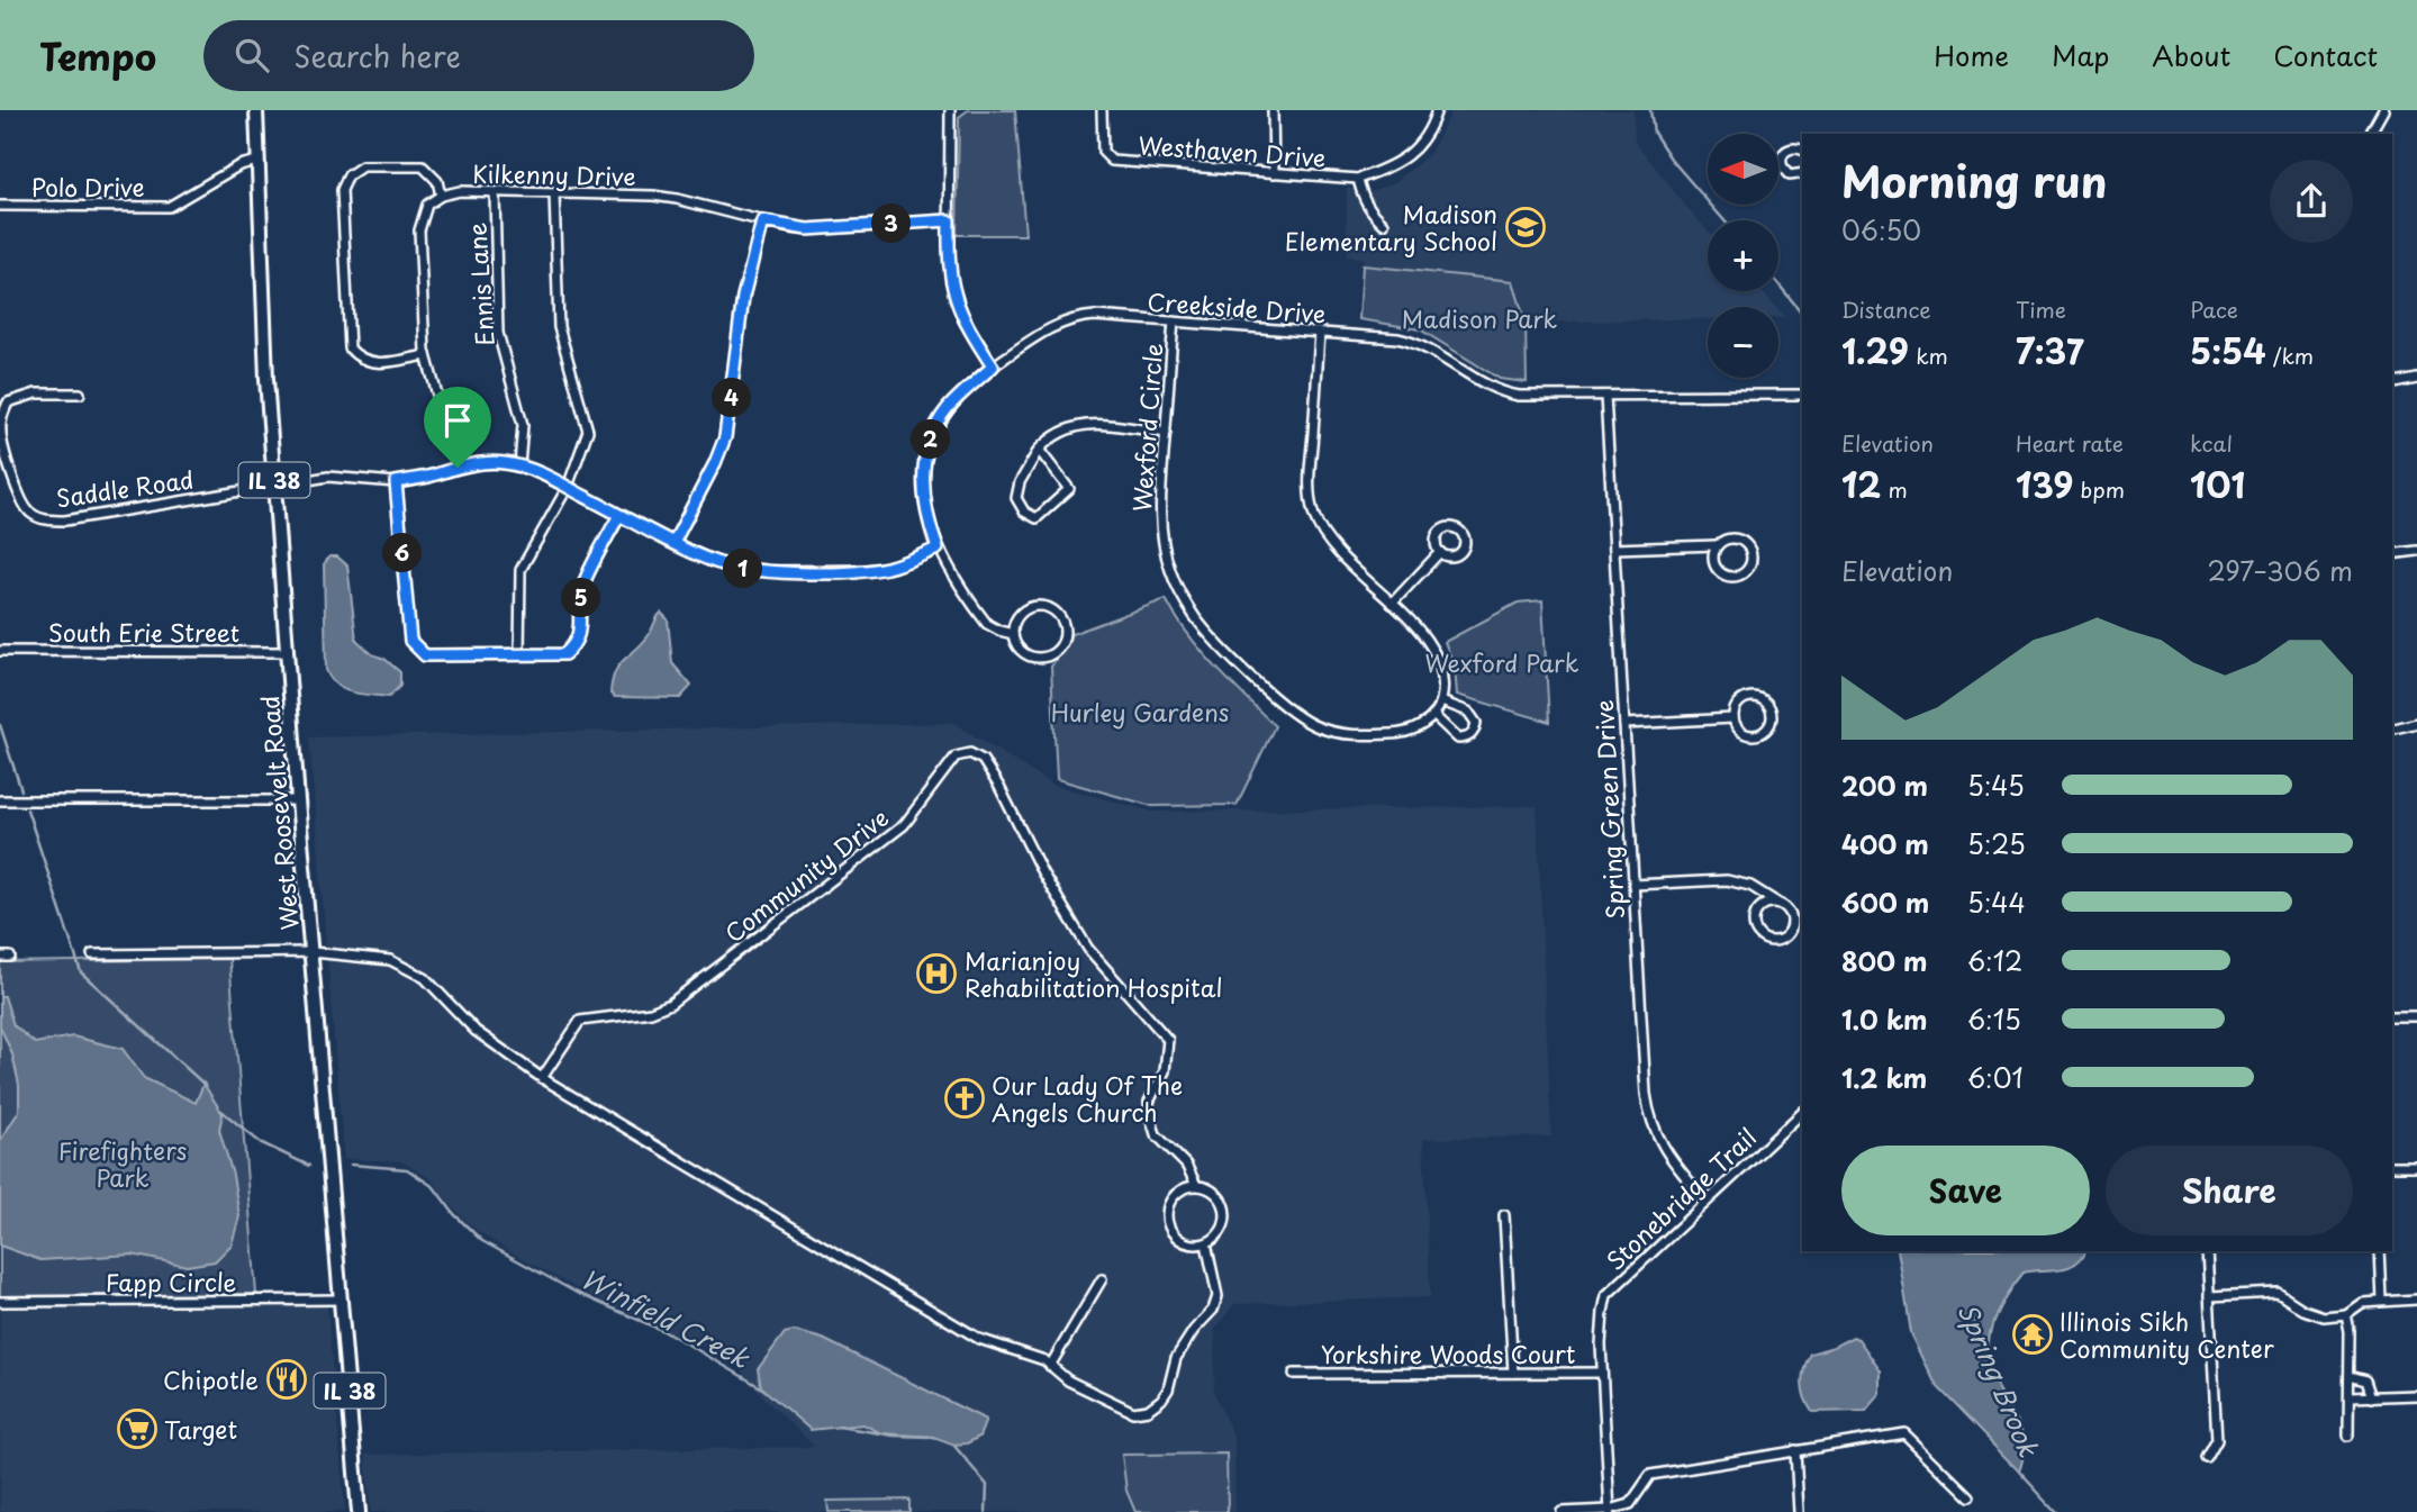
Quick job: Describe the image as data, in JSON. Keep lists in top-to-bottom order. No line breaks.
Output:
{"streets":{"main road":["IL 38","West Roosevelt Road"],"street":["Westhaven Drive","Kilkenny Drive","Polo Drive","Ennis Lane","Creekside Drive","Wexford Circle","Saddle Road","South Erie Street","Spring Green Drive","Community Drive","Stonebridge Trail","Fapp Circle","Yorkshire Woods Court"]},"crossings":[["Kilkenny Drive","Ennis Lane"],["Polo Drive","West Roosevelt Road"],["Creekside Drive","Wexford Circle"],["Creekside Drive","Spring Green Drive"],["Saddle Road","West Roosevelt Road"],["South Erie Street","West Roosevelt Road"],["Spring Green Drive","Stonebridge Trail"],["West Roosevelt Road","Fapp Circle"],["Stonebridge Trail","Yorkshire Woods Court"]],"water":["Winfield Creek","Spring Brook"],"parks":["Madison Park","Wexford Park","Hurley Gardens","Firefighters Park"],"places":{"school or university":["Madison Elementary School"],"hospital":["Marianjoy Rehabilitation Hospital"],"church":["Our Lady Of The Angels Church"],"temple":["Illinois Sikh Community Center"],"restaurant":["Chipotle"],"supermarket":["Target"]},"north":"left","page":{"header":"Tempo","search":"Search here","nav":["Home","Map","About","Contact"],"map_buttons":["+","−"],"heading":["Morning run","06:50"],"pins":["3","4","2","6","1","5"],"stats":[["Distance","1.29 km"],["Time","7:37"],["Pace","5:54 /km"],["Elevation","12 m"],["Heart rate","139 bpm"],["kcal","101"]],"chart":["Elevation","297–306 m"],"list":[{"name":"200 m","note":"5:45"},{"name":"400 m","note":"5:25"},{"name":"600 m","note":"5:44"},{"name":"800 m","note":"6:12"},{"name":"1.0 km","note":"6:15"},{"name":"1.2 km","note":"6:01"}],"buttons":["Save","Share"]}}
